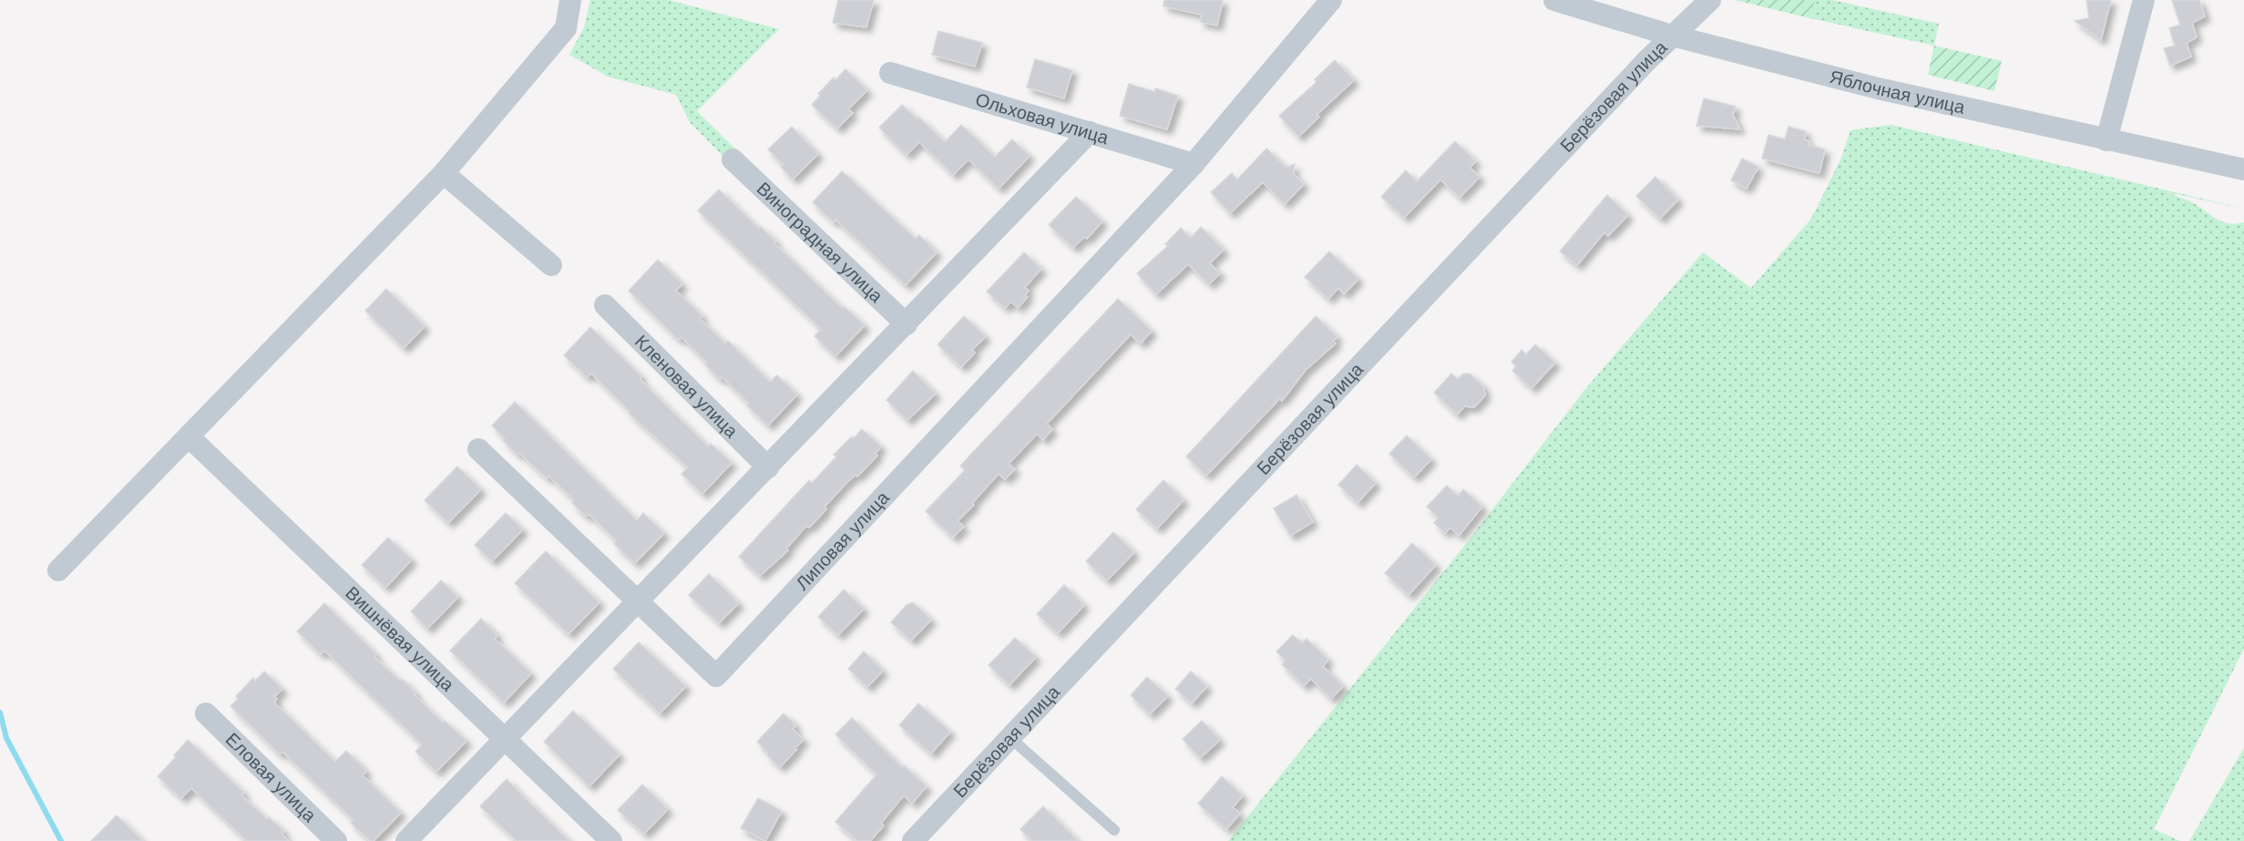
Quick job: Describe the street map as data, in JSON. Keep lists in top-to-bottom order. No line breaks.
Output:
{"streets":{"street":["Яблочная улица","Берёзовая улица","Ольховая улица","Виноградная улица","Кленовая улица","Липовая улица","Вишнёвая улица","Еловая улица"]},"crossings":[["Яблочная улица","Берёзовая улица"],["Ольховая улица","Липовая улица"]]}
